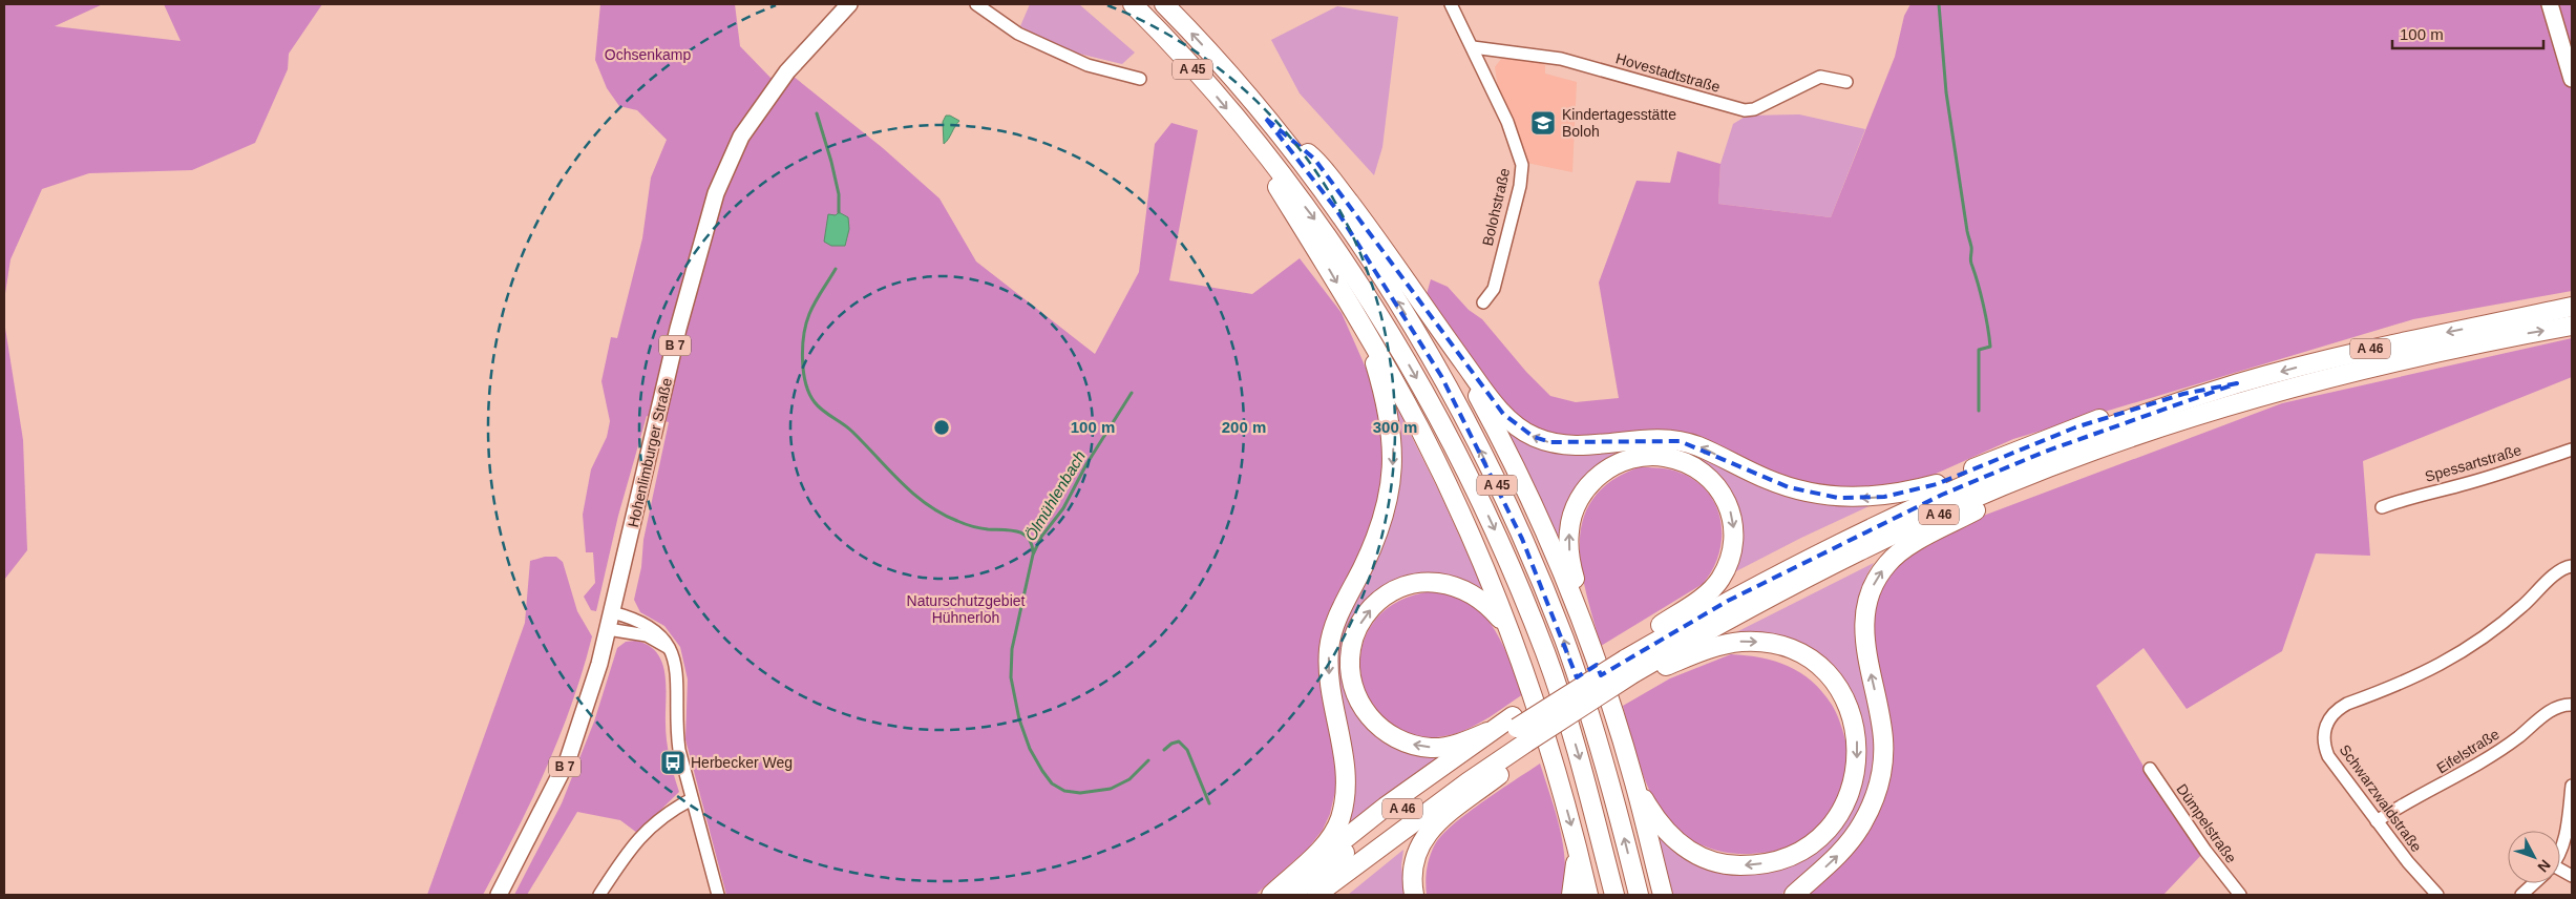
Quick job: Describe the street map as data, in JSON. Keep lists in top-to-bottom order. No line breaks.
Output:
{"streets":{"highway":["A 45","A 46"],"main road":["B 7","Hohenlimburger Straße"],"street":["Hovestadtstraße","Bolohstraße","Spessartstraße","Eifelstraße","Schwarzwaldstraße","Dümpelstraße"]},"crossings":[["Hovestadtstraße","Bolohstraße"],["Eifelstraße","Schwarzwaldstraße"]],"water":["Ölmühlenbach"],"parks":["Ochsenkamp","Naturschutzgebiet Hühnerloh"],"places":{"school or university":["Kindertagesstätte Boloh"],"bus stop":["Herbecker Weg"]},"scale_bar":"100 m","north":"bottom right","rings":["100 m","200 m","300 m"]}
